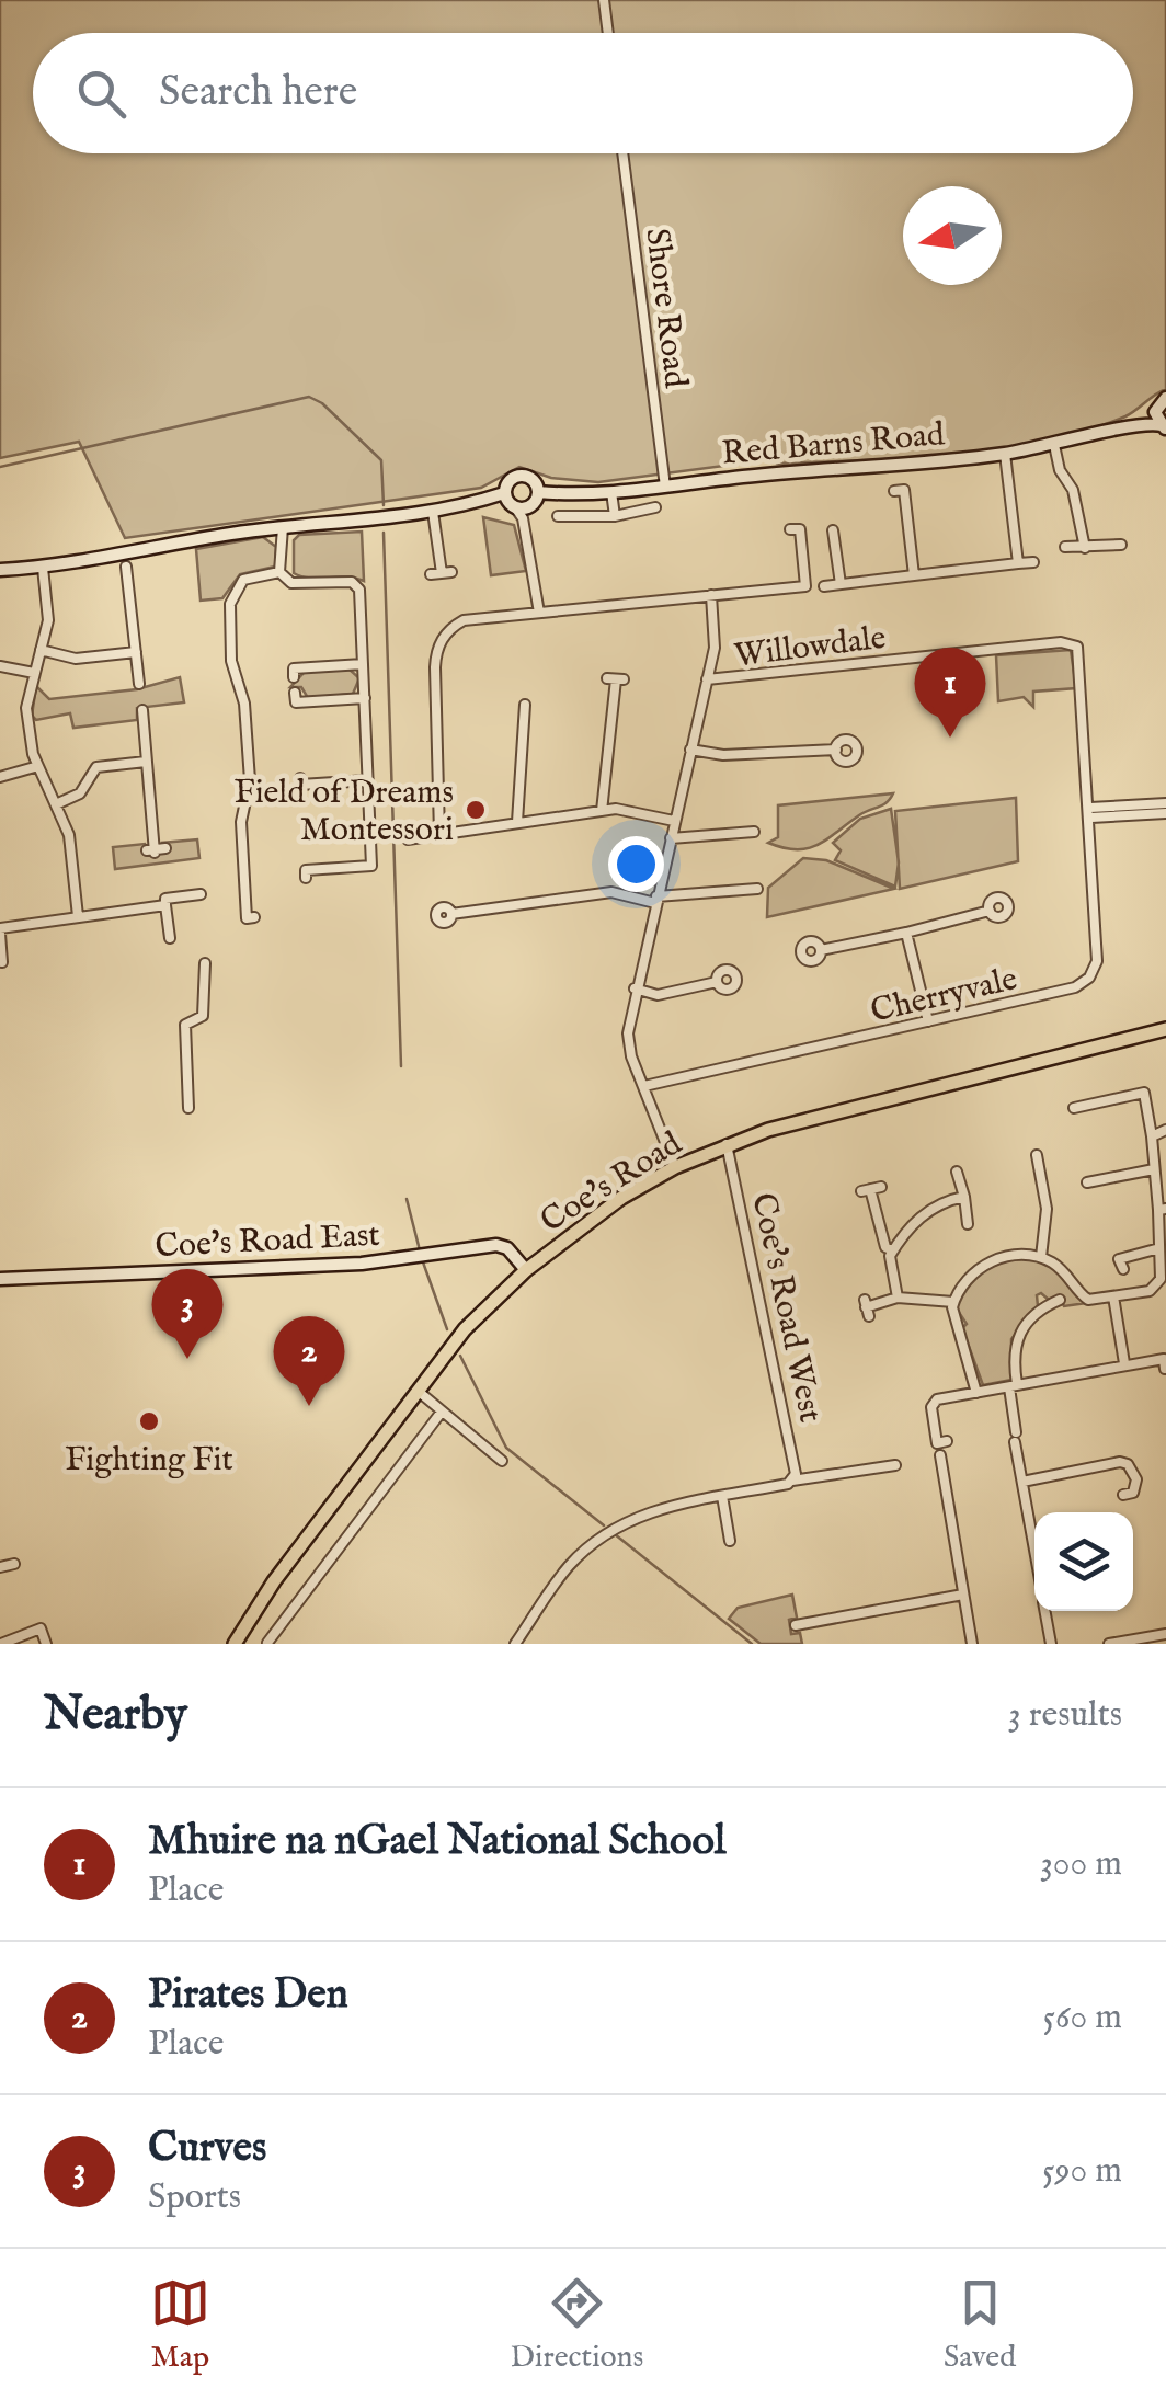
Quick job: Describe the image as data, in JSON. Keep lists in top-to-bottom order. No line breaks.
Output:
{"streets":{"main road":["Coe's Road"],"street":["Shore Road","Red Barns Road","Willowdale","Cherryvale","Coe's Road East","Coe's Road West"]},"crossings":[["Shore Road","Red Barns Road"],["Willowdale","Cherryvale"],["Coe's Road","Coe's Road East"],["Coe's Road","Coe's Road West"]],"places":["Field of Dreams Montessori","Fighting Fit"],"north":"left","page":{"search":"Search here","pins":["1","3","2"],"heading":["Nearby","3 results"],"list":[{"mark":"1","name":"Mhuire na nGael National School","note":"Place","value":"300 m"},{"mark":"2","name":"Pirates Den","note":"Place","value":"560 m"},{"mark":"3","name":"Curves","note":"Sports","value":"590 m"}],"nav":["Map","Directions","Saved"]}}
